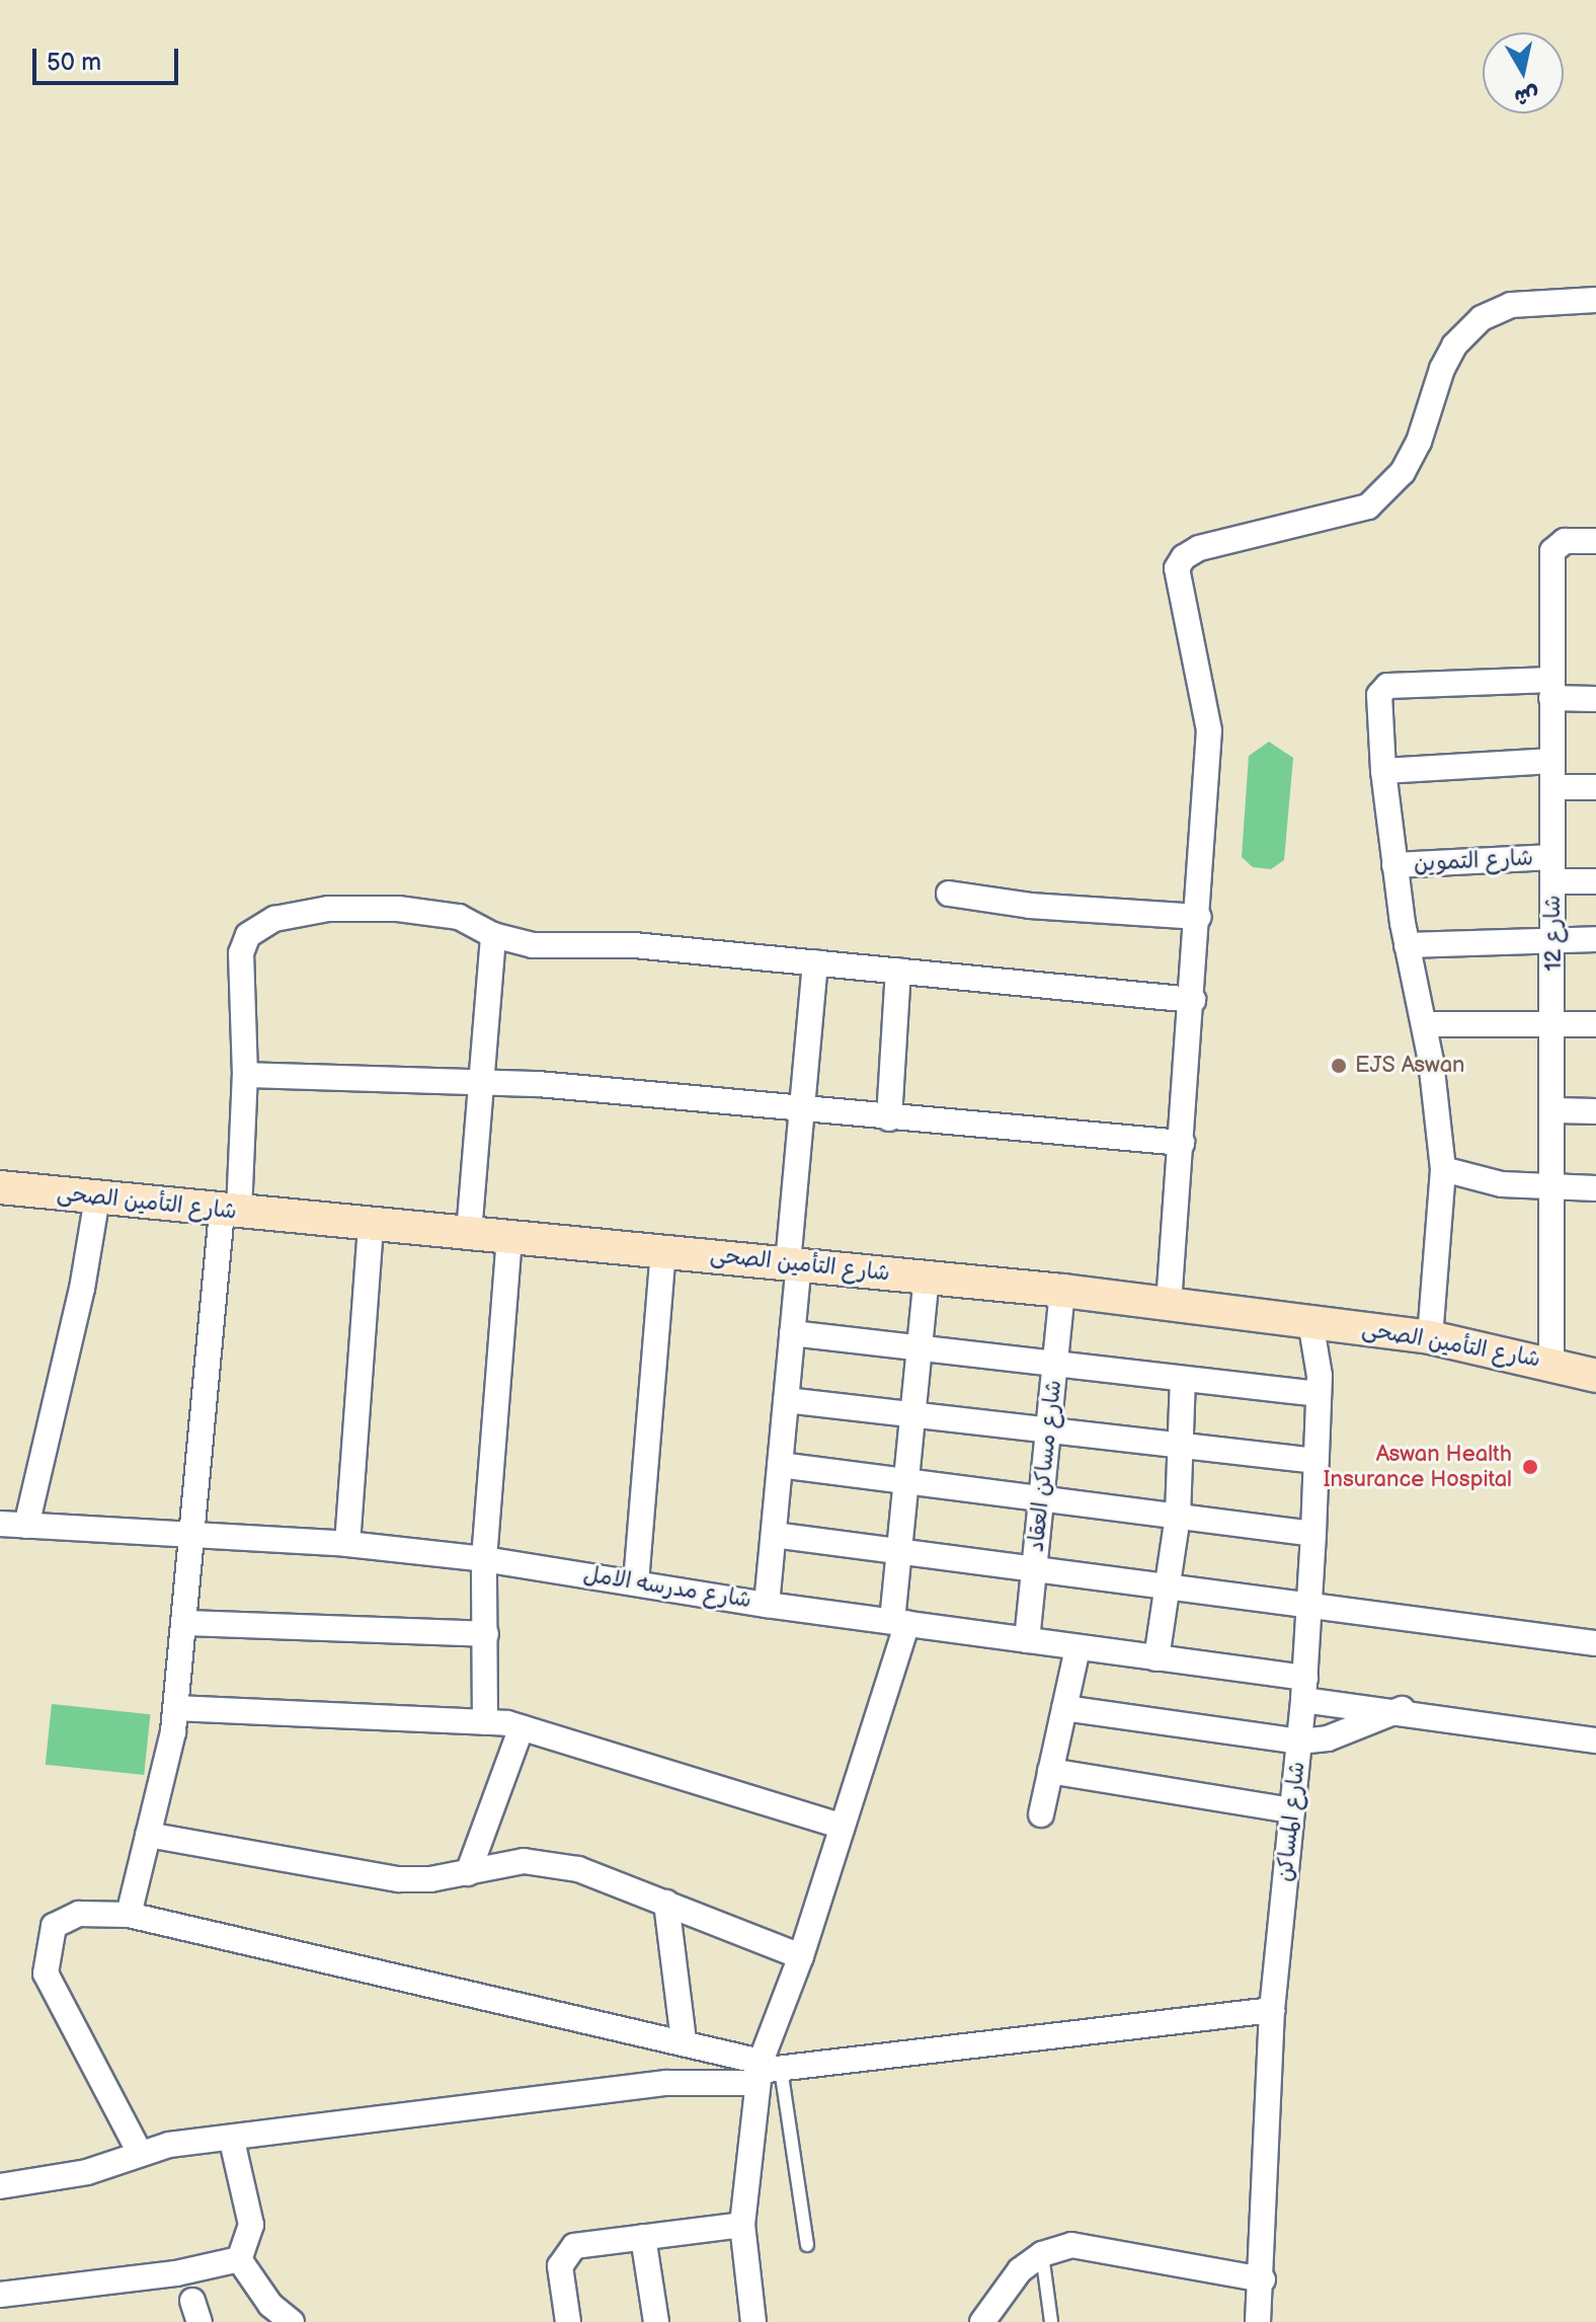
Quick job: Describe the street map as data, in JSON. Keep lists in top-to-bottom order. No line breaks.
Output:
{"streets":{"street":["شارع التموين","شارع 12","شارع التأمين الصحى","شارع مساكن العقاد","شارع مدرسه الامل","شارع المساكن"]},"crossings":[["شارع التموين","شارع 12"],["شارع 12","شارع التأمين الصحى"],["شارع التأمين الصحى","شارع مساكن العقاد"],["شارع التأمين الصحى","شارع المساكن"],["شارع مساكن العقاد","شارع مدرسه الامل"],["شارع مدرسه الامل","شارع المساكن"]],"places":["EJS Aswan","Aswan Health Insurance Hospital"],"scale_bar":"50 m","north":"bottom"}
